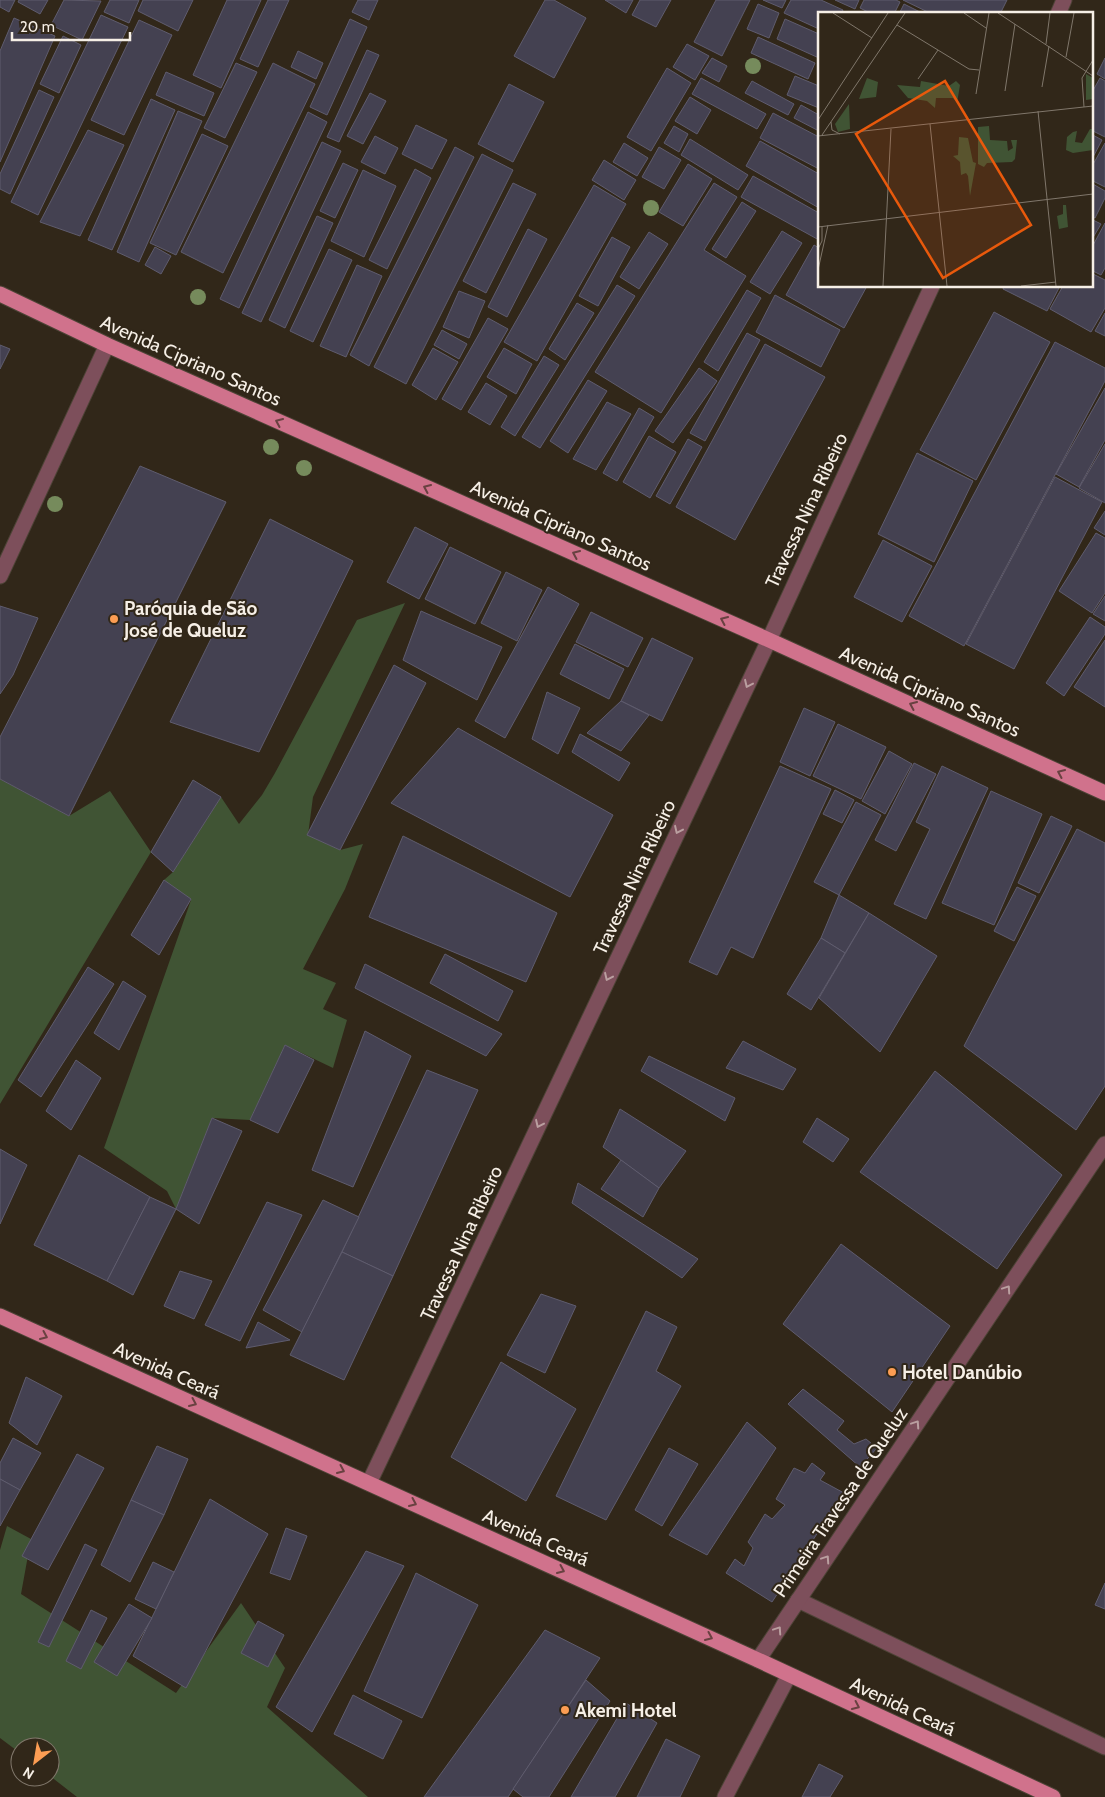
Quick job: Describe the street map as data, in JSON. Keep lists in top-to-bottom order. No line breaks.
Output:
{"streets":{"main road":["Avenida Cipriano Santos","Avenida Ceará"],"street":["Travessa Nina Ribeiro","Primeira Travessa de Queluz"]},"crossings":[["Avenida Cipriano Santos","Travessa Nina Ribeiro"],["Travessa Nina Ribeiro","Avenida Ceará"],["Avenida Ceará","Primeira Travessa de Queluz"]],"one_way":["Avenida Cipriano Santos","Travessa Nina Ribeiro","Avenida Ceará","Primeira Travessa de Queluz"],"places":["Paróquia de São José de Queluz","Hotel Danúbio","Akemi Hotel"],"scale_bar":"20 m","north":"bottom left"}
